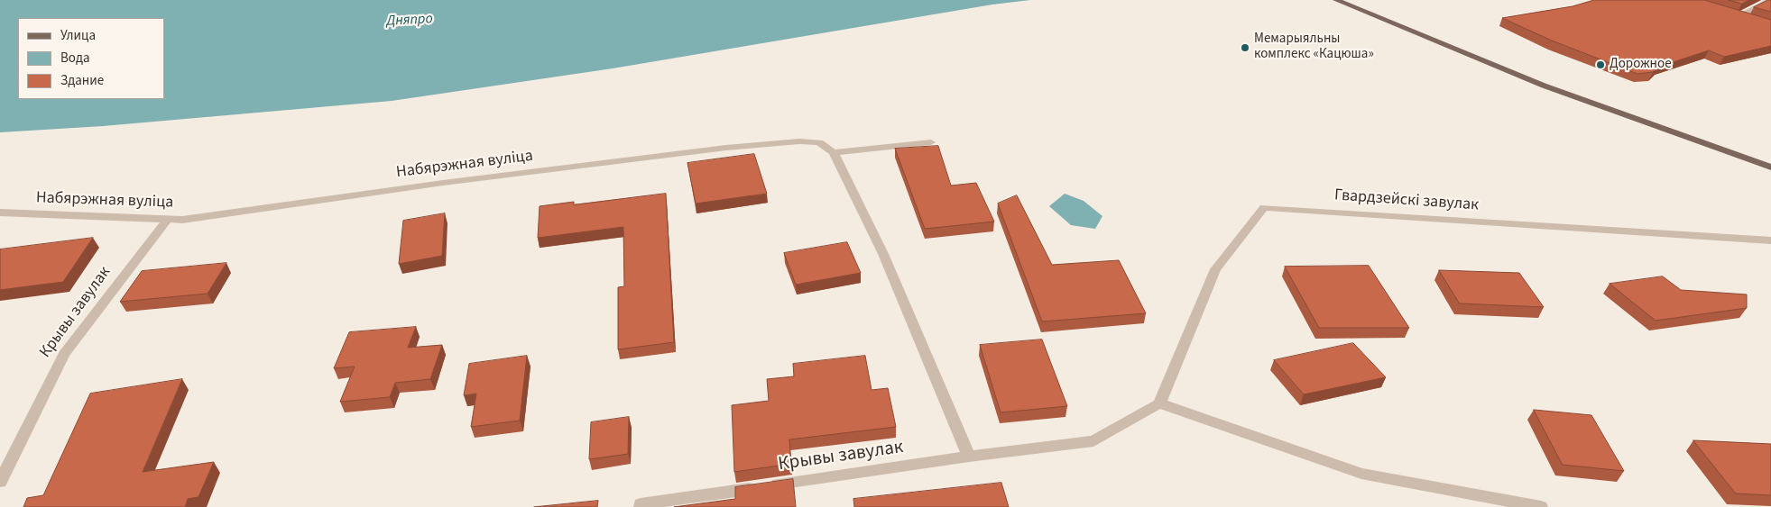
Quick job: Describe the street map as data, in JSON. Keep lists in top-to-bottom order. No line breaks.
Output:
{"streets":{"street":["Набярэжная вуліца","Гвардзейскі завулак","Крывы завулак"]},"crossings":[["Набярэжная вуліца","Крывы завулак"],["Гвардзейскі завулак","Крывы завулак"]],"water":["Дняпро"],"places":["Мемарыяльны комплекс «Кацюша»","Дорожное"],"legend":["Улица","Вода","Здание"]}
